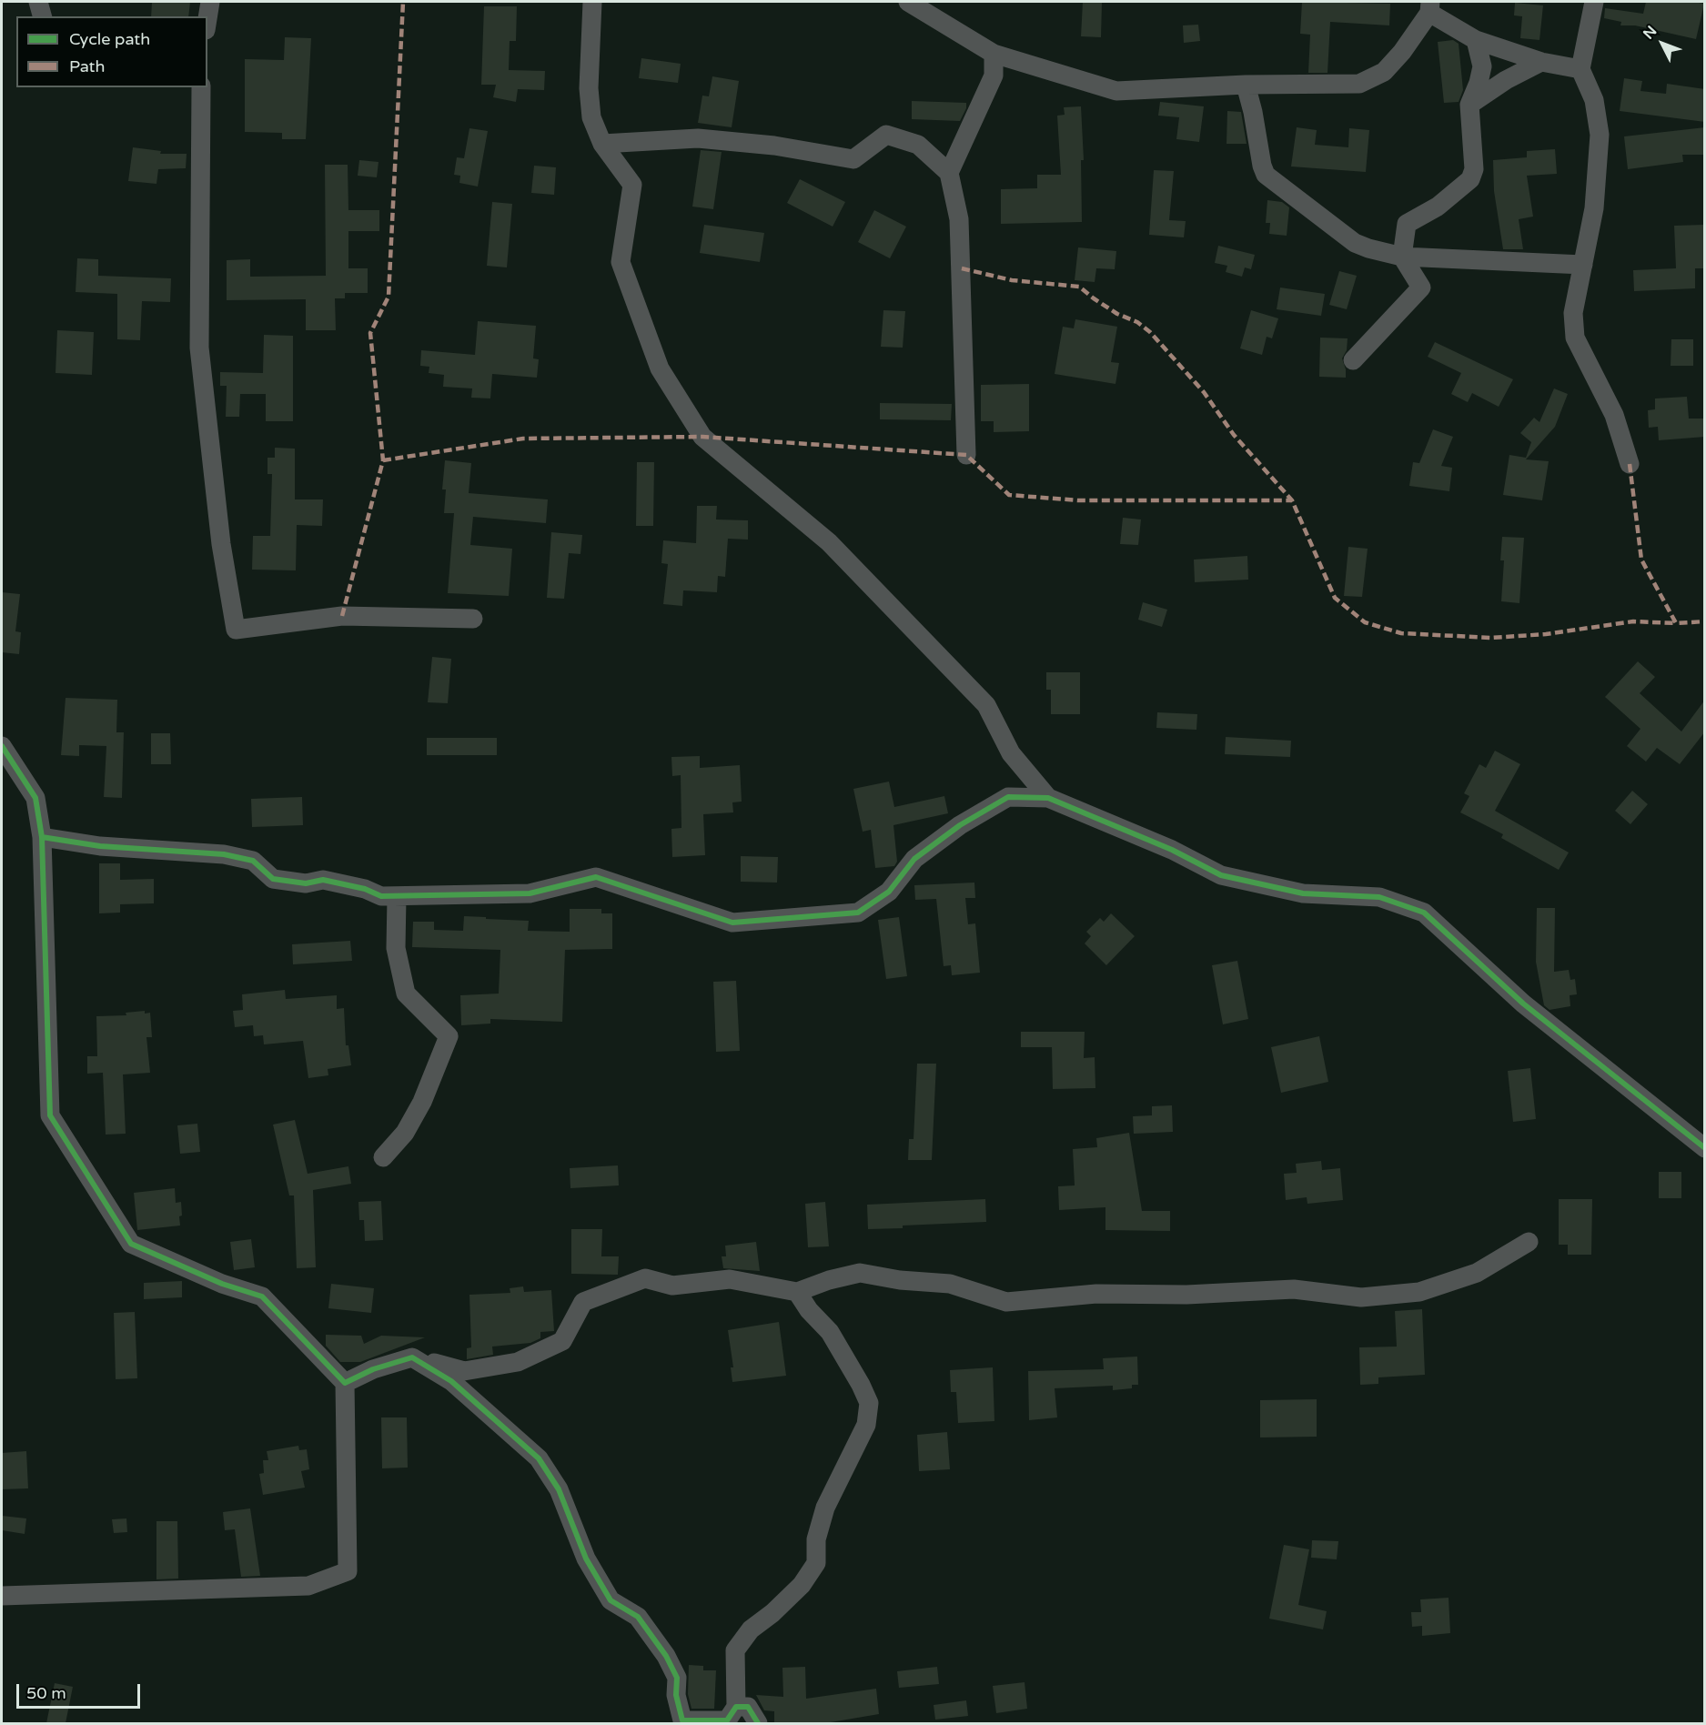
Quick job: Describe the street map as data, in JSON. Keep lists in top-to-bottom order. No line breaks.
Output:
{"legend":["Cycle path","Path"],"scale_bar":"50 m","north":"top left"}
